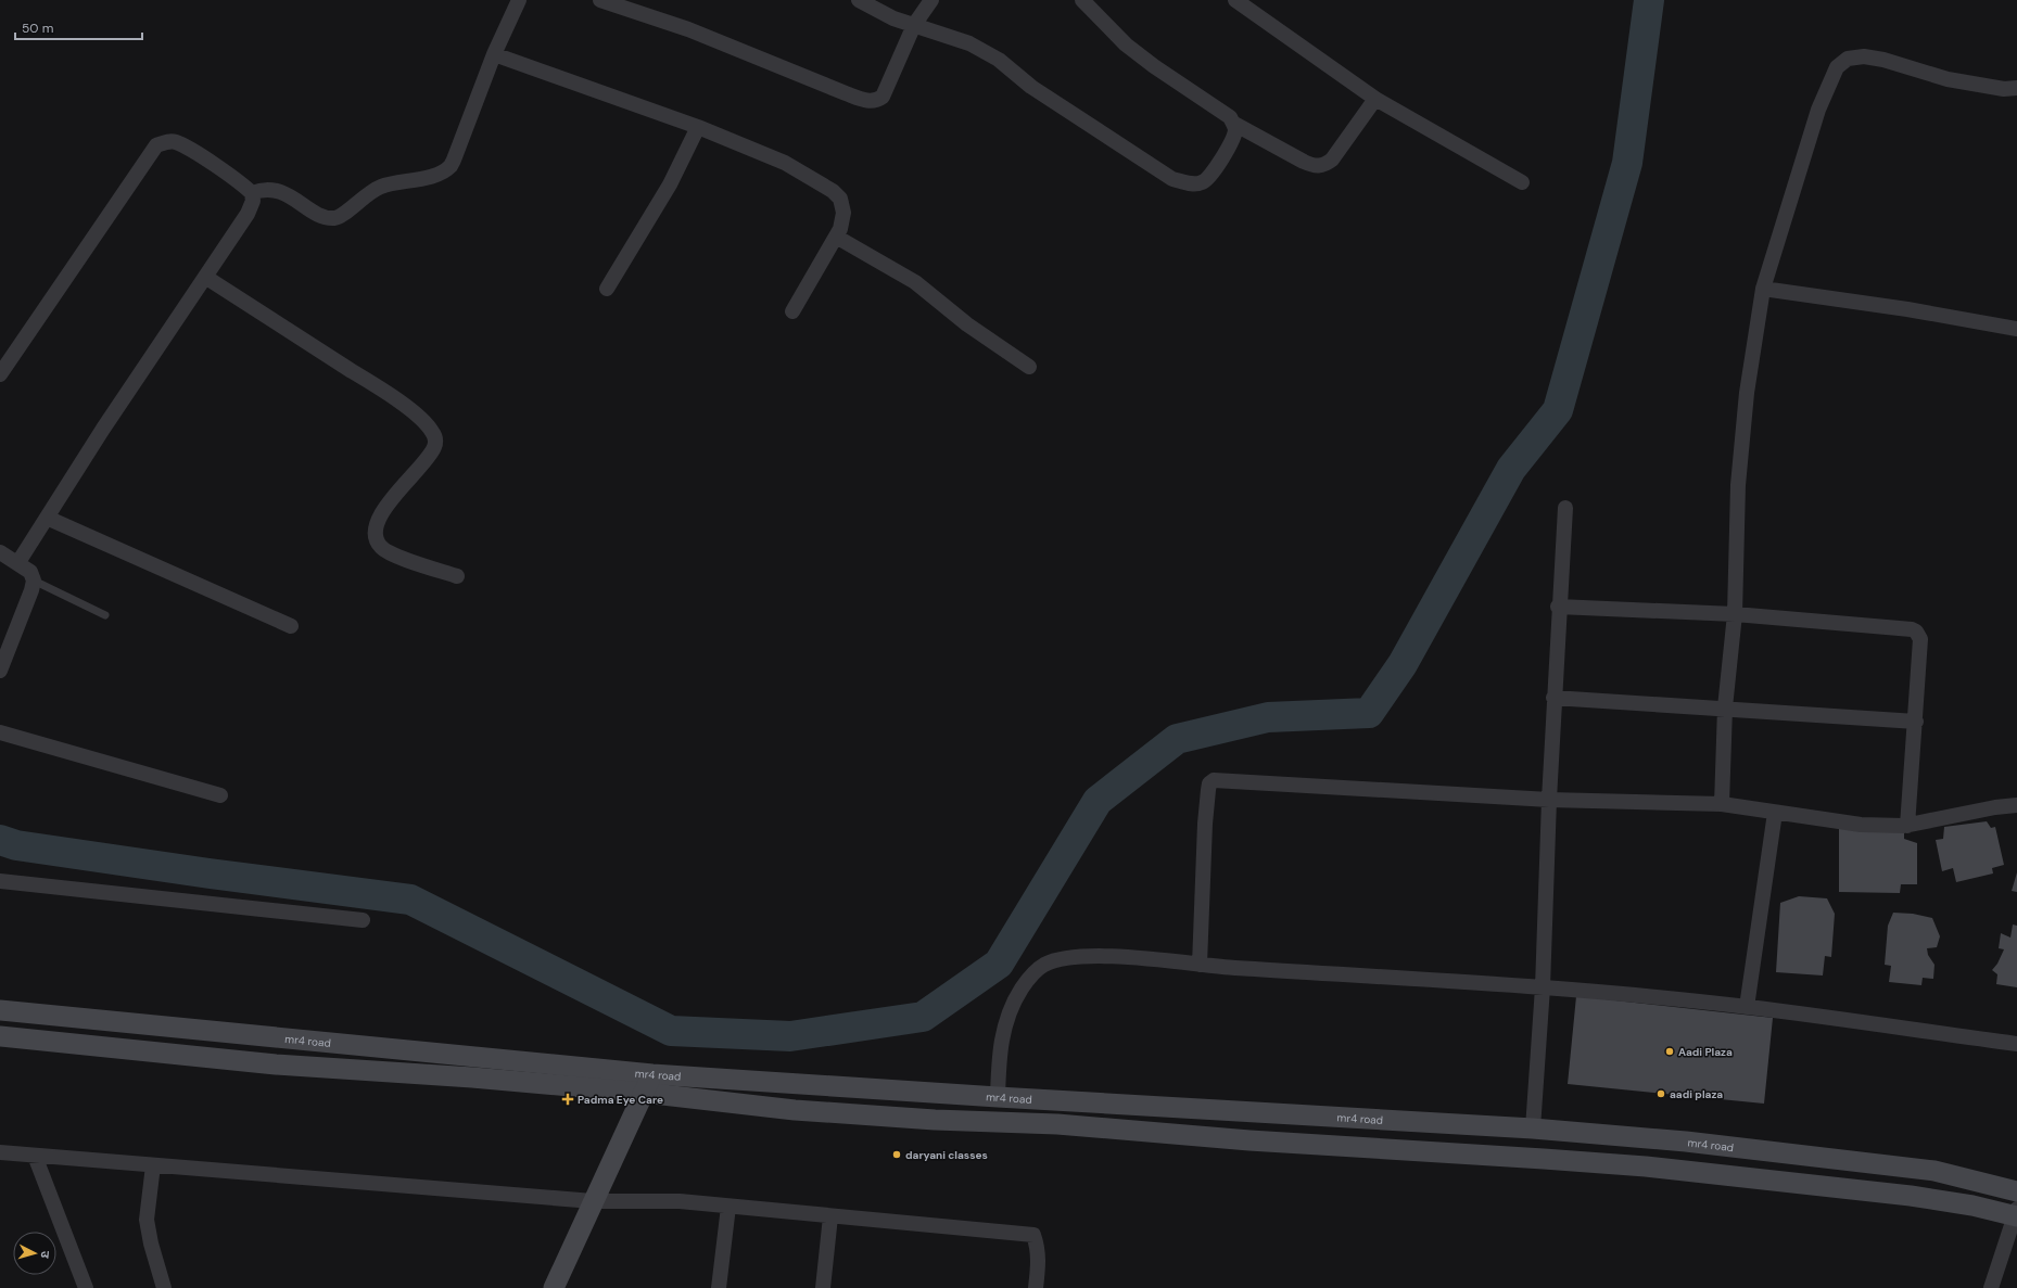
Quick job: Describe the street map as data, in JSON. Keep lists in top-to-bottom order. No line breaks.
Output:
{"streets":{"street":["mr4 road"]},"places":{"other":["Aadi Plaza","aadi plaza","daryani classes"],"health":["Padma Eye Care"]},"scale_bar":"50 m","north":"right"}
